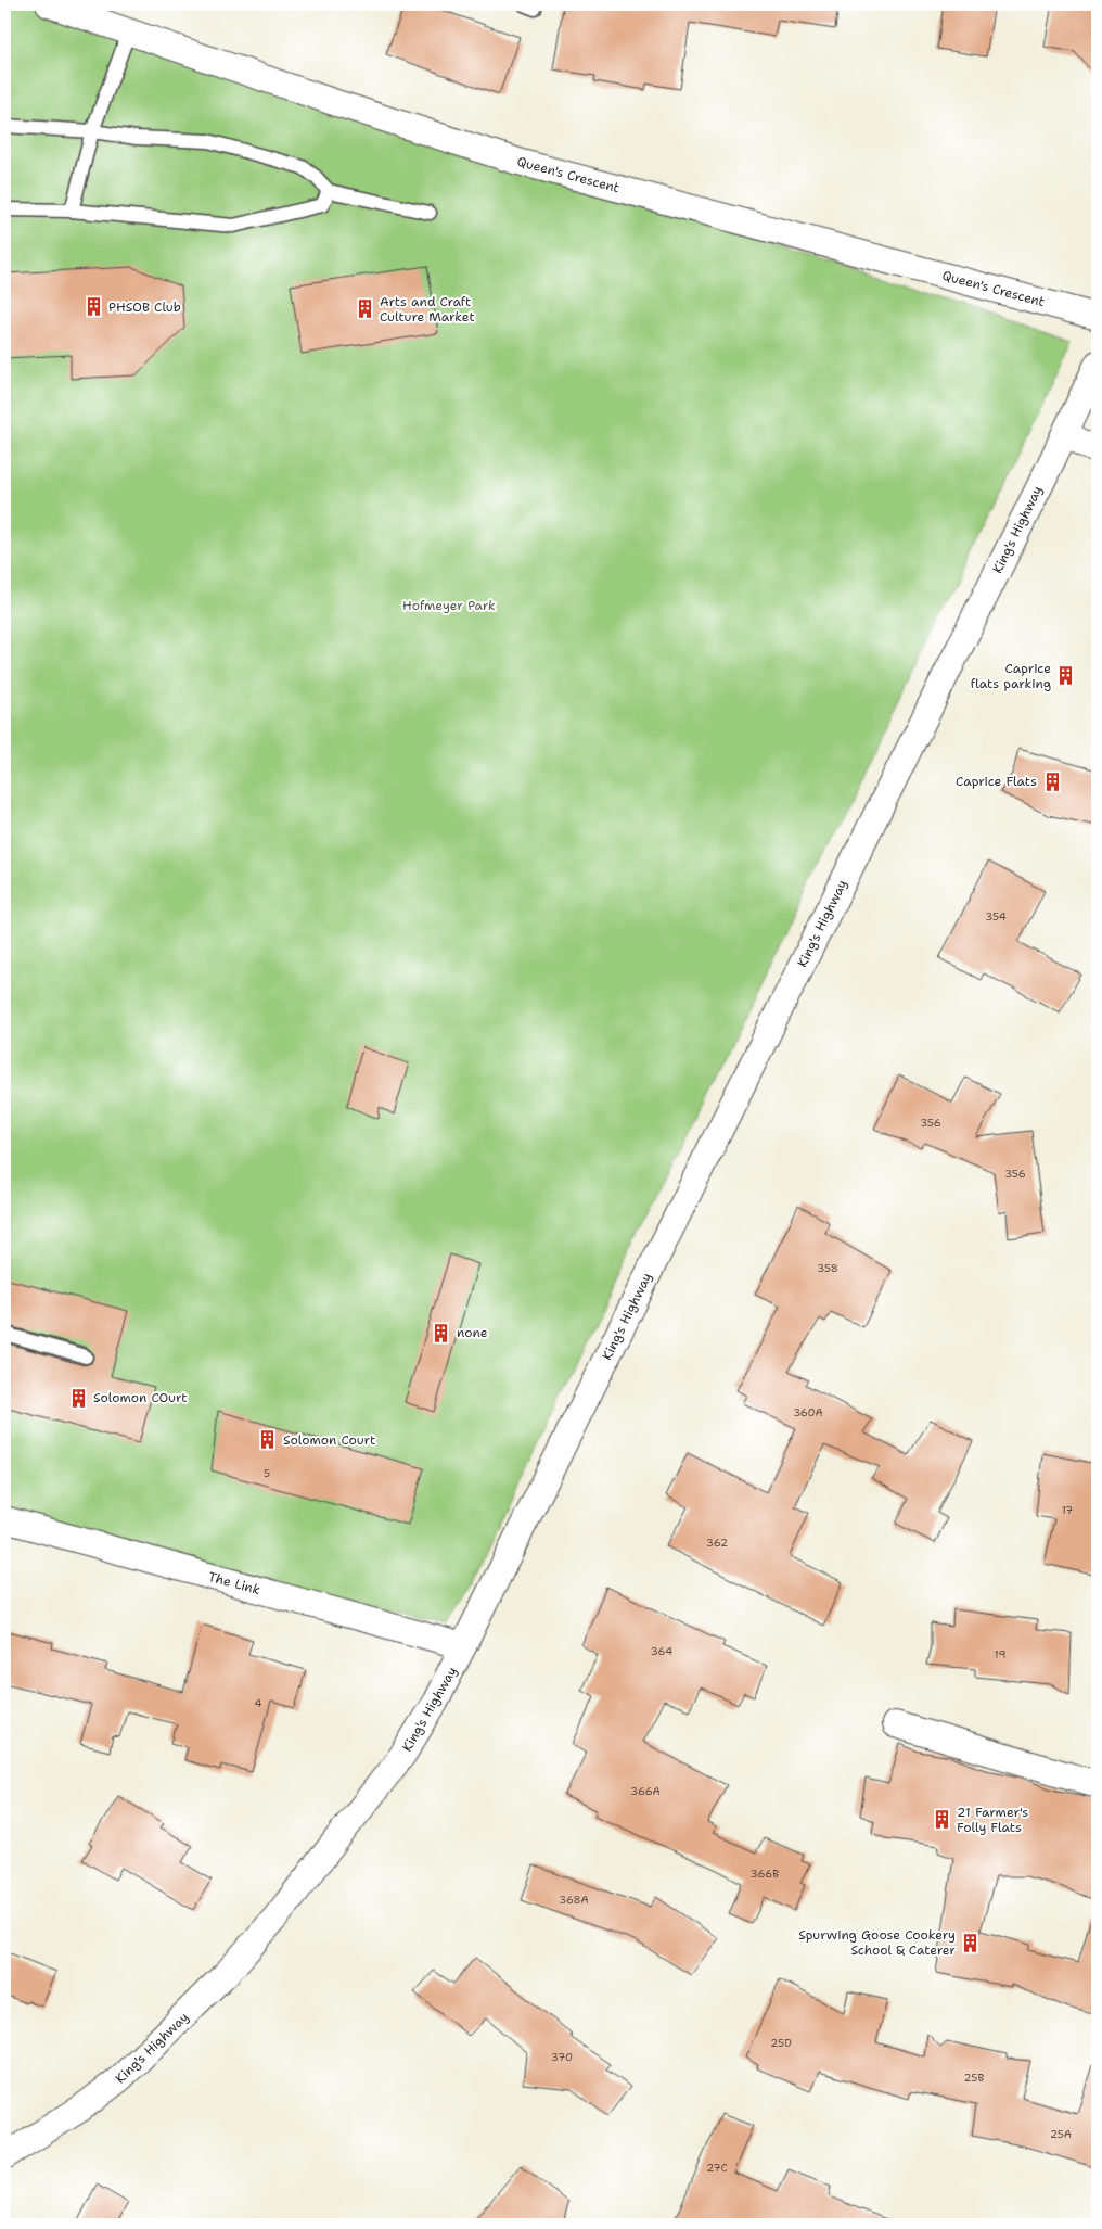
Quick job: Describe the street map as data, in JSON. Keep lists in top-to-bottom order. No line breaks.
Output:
{"streets":{"street":["Queen's Crescent","King's Highway","The Link"]},"crossings":[["King's Highway","The Link"]],"parks":["Hofmeyer Park"],"places":{"building":["PHSOB Club","Arts and Craft Culture Market","Caprice flats parking","Caprice Flats","none","Solomon COurt","Solomon Court","21 Farmer's Folly Flats","Spurwing Goose Cookery School & Caterer"]},"house_numbers":["354","356","356","358","360A","5","17","362","364","19","4","366A","366B","368A","25D","370","25B","25A","27C"]}
